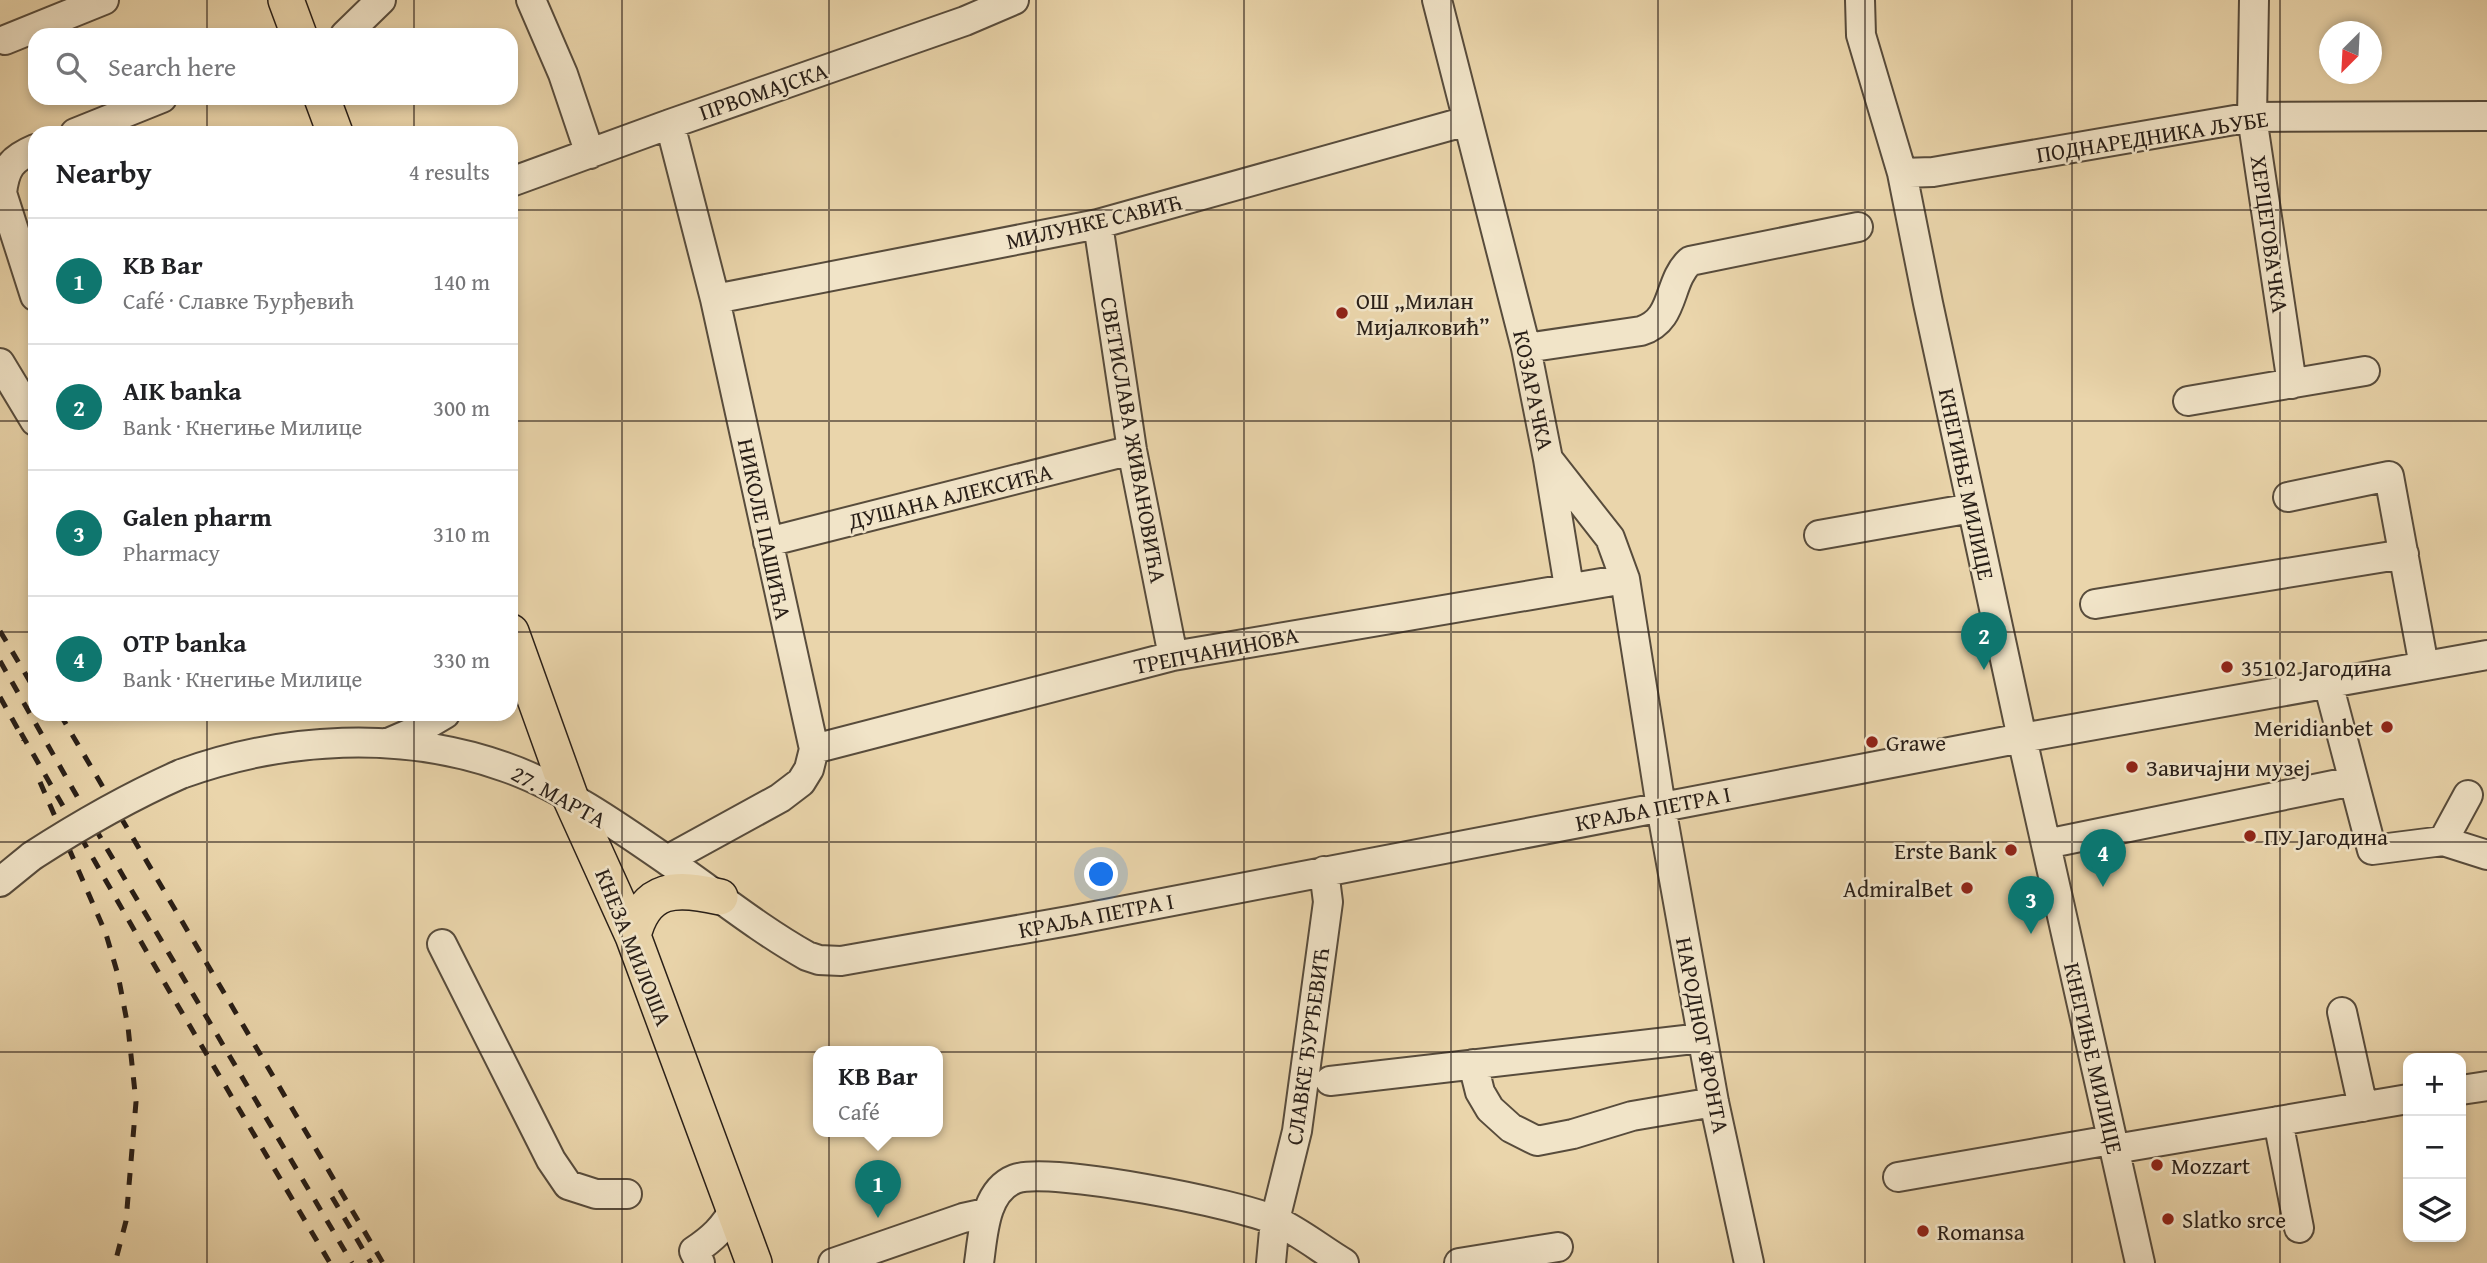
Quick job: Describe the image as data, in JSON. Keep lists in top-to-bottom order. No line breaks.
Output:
{"streets":{"main road":["КНЕЗА МИЛОША"],"street":["ПРВОМАЈСКА","ПОДНАРЕДНИКА ЉУБЕ","МИЛУНКЕ САВИЋ","ХЕРЦЕГОВАЧКА","КОЗАРАЧКА","СВЕТИСЛАВА ЖИВАНОВИЋА","КНЕГИЊЕ МИЛИЦЕ","ДУШАНА АЛЕКСИЋА","НИКОЛЕ ПАШИЋА","ТРЕПЧАНИНОВА","27. МАРТА","КРАЉА ПЕТРА I","НАРОДНОГ ФРОНТА","СЛАВКЕ ЂУРЂЕВИЋ"]},"crossings":[["ПРВОМАЈСКА","НИКОЛЕ ПАШИЋА"],["ПОДНАРЕДНИКА ЉУБЕ","ХЕРЦЕГОВАЧКА"],["ПОДНАРЕДНИКА ЉУБЕ","КНЕГИЊЕ МИЛИЦЕ"],["МИЛУНКЕ САВИЋ","КОЗАРАЧКА"],["МИЛУНКЕ САВИЋ","СВЕТИСЛАВА ЖИВАНОВИЋА"],["МИЛУНКЕ САВИЋ","НИКОЛЕ ПАШИЋА"],["КОЗАРАЧКА","ТРЕПЧАНИНОВА"],["КОЗАРАЧКА","КРАЉА ПЕТРА I"],["КОЗАРАЧКА","НАРОДНОГ ФРОНТА"],["СВЕТИСЛАВА ЖИВАНОВИЋА","ДУШАНА АЛЕКСИЋА"],["СВЕТИСЛАВА ЖИВАНОВИЋА","ТРЕПЧАНИНОВА"],["КНЕГИЊЕ МИЛИЦЕ","КРАЉА ПЕТРА I"],["ДУШАНА АЛЕКСИЋА","НИКОЛЕ ПАШИЋА"],["НИКОЛЕ ПАШИЋА","ТРЕПЧАНИНОВА"],["27. МАРТА","КРАЉА ПЕТРА I"],["27. МАРТА","КНЕЗА МИЛОША"],["КРАЉА ПЕТРА I","НАРОДНОГ ФРОНТА"],["КРАЉА ПЕТРА I","СЛАВКЕ ЂУРЂЕВИЋ"]],"places":["ОШ „Милан Мијалковић”","35102 Јагодина","Meridianbet","Grawe","Завичајни музеј","ПУ Јагодина","Erste Bank","AdmiralBet","Mozzart","Slatko srce","Romansa"],"north":"bottom left","page":{"search":"Search here","heading":["Nearby","4 results"],"list":[{"mark":"1","name":"KB Bar","note":"Café · Славке Ђурђевић","value":"140 m"},{"mark":"2","name":"AIK banka","note":"Bank · Кнегиње Милице","value":"300 m"},{"mark":"3","name":"Galen pharm","note":"Pharmacy","value":"310 m"},{"mark":"4","name":"OTP banka","note":"Bank · Кнегиње Милице","value":"330 m"}],"pins":["2","4","3","1"],"popup":["KB Bar","Café"],"map_buttons":["+","−"]}}
